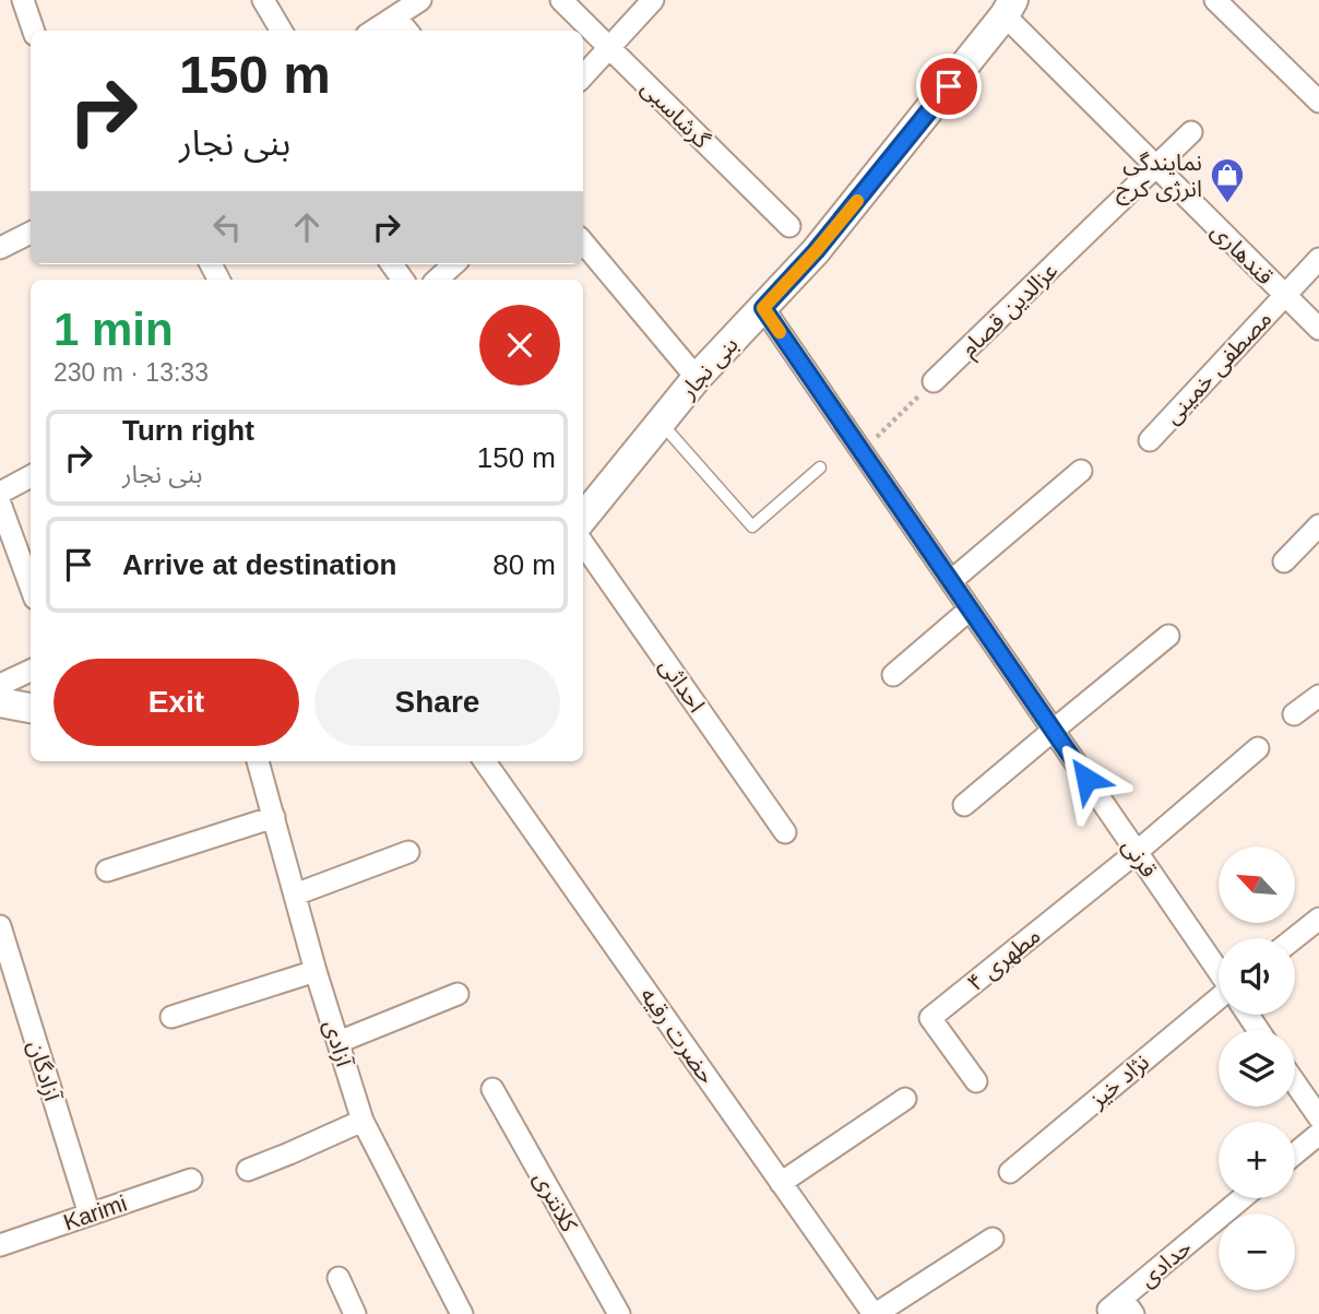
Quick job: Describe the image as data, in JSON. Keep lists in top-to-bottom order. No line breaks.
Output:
{"streets":{"main road":["بنی نجار"],"street":["گرشاسبی","قندهاری","عزالدین قصام","مصطفی خمینی","احداثی","قرنی","مطهری ۴","حضرت رقیه","آزادی","آزادگان","نژاد خیز","کلانتری","Karimi","حدادی"]},"crossings":[["قندهاری","عزالدین قصام"],["قندهاری","بنی نجار"],["قندهاری","مصطفی خمینی"],["بنی نجار","قرنی"],["قرنی","مطهری ۴"],["آزادگان","Karimi"]],"places":{"shop":["نمایندگی انرژی کرج"]},"north":"top left","page":{"turn":["150 m","بنی نجار"],"heading":["1 min","230 m · 13:33"],"list":[{"name":"Turn right","note":"بنی نجار","value":"150 m"},{"name":"Arrive at destination","value":"80 m"}],"buttons":["Exit","Share"],"map_buttons":["+","−"]}}
